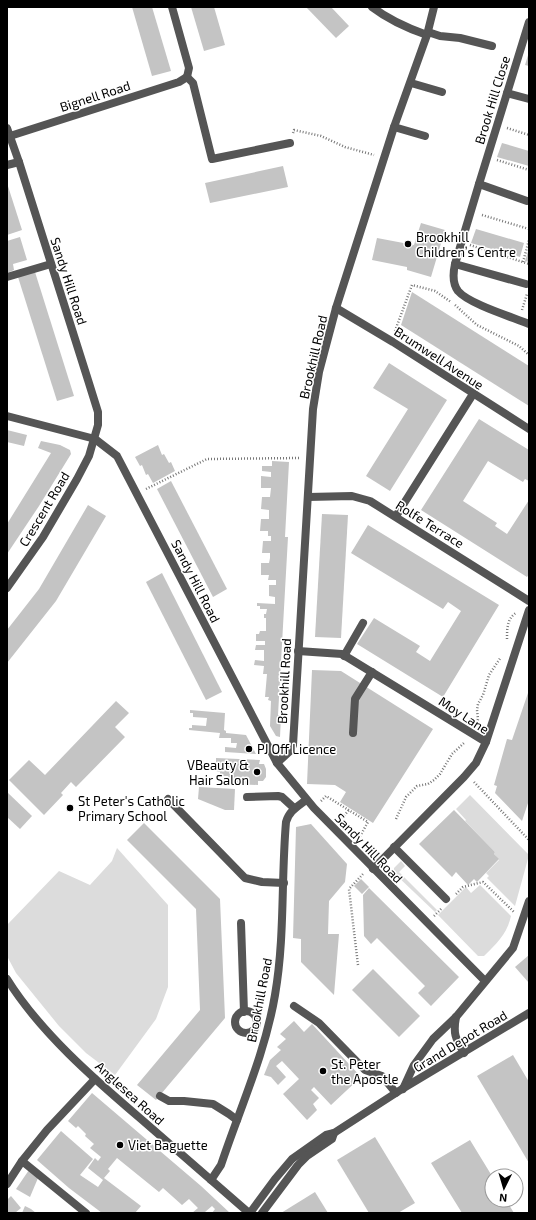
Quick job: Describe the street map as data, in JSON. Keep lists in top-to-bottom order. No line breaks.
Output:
{"streets":{"street":["Bignell Road","Brook Hill Close","Sandy Hill Road","Brookhill Road","Brumwell Avenue","Crescent Road","Rolfe Terrace","Moy Lane","Grand Depot Road","Anglesea Road"]},"crossings":[["Bignell Road","Sandy Hill Road"],["Sandy Hill Road","Brookhill Road"],["Sandy Hill Road","Crescent Road"],["Sandy Hill Road","Moy Lane"],["Brookhill Road","Brumwell Avenue"],["Brookhill Road","Rolfe Terrace"],["Brookhill Road","Moy Lane"],["Brookhill Road","Anglesea Road"]],"places":["Brookhill Children’s Centre","PJ Off Licence","VBeauty & Hair Salon","St Peter's Catholic Primary School","St. Peter the Apostle","Viet Baguette"],"north":"bottom"}
